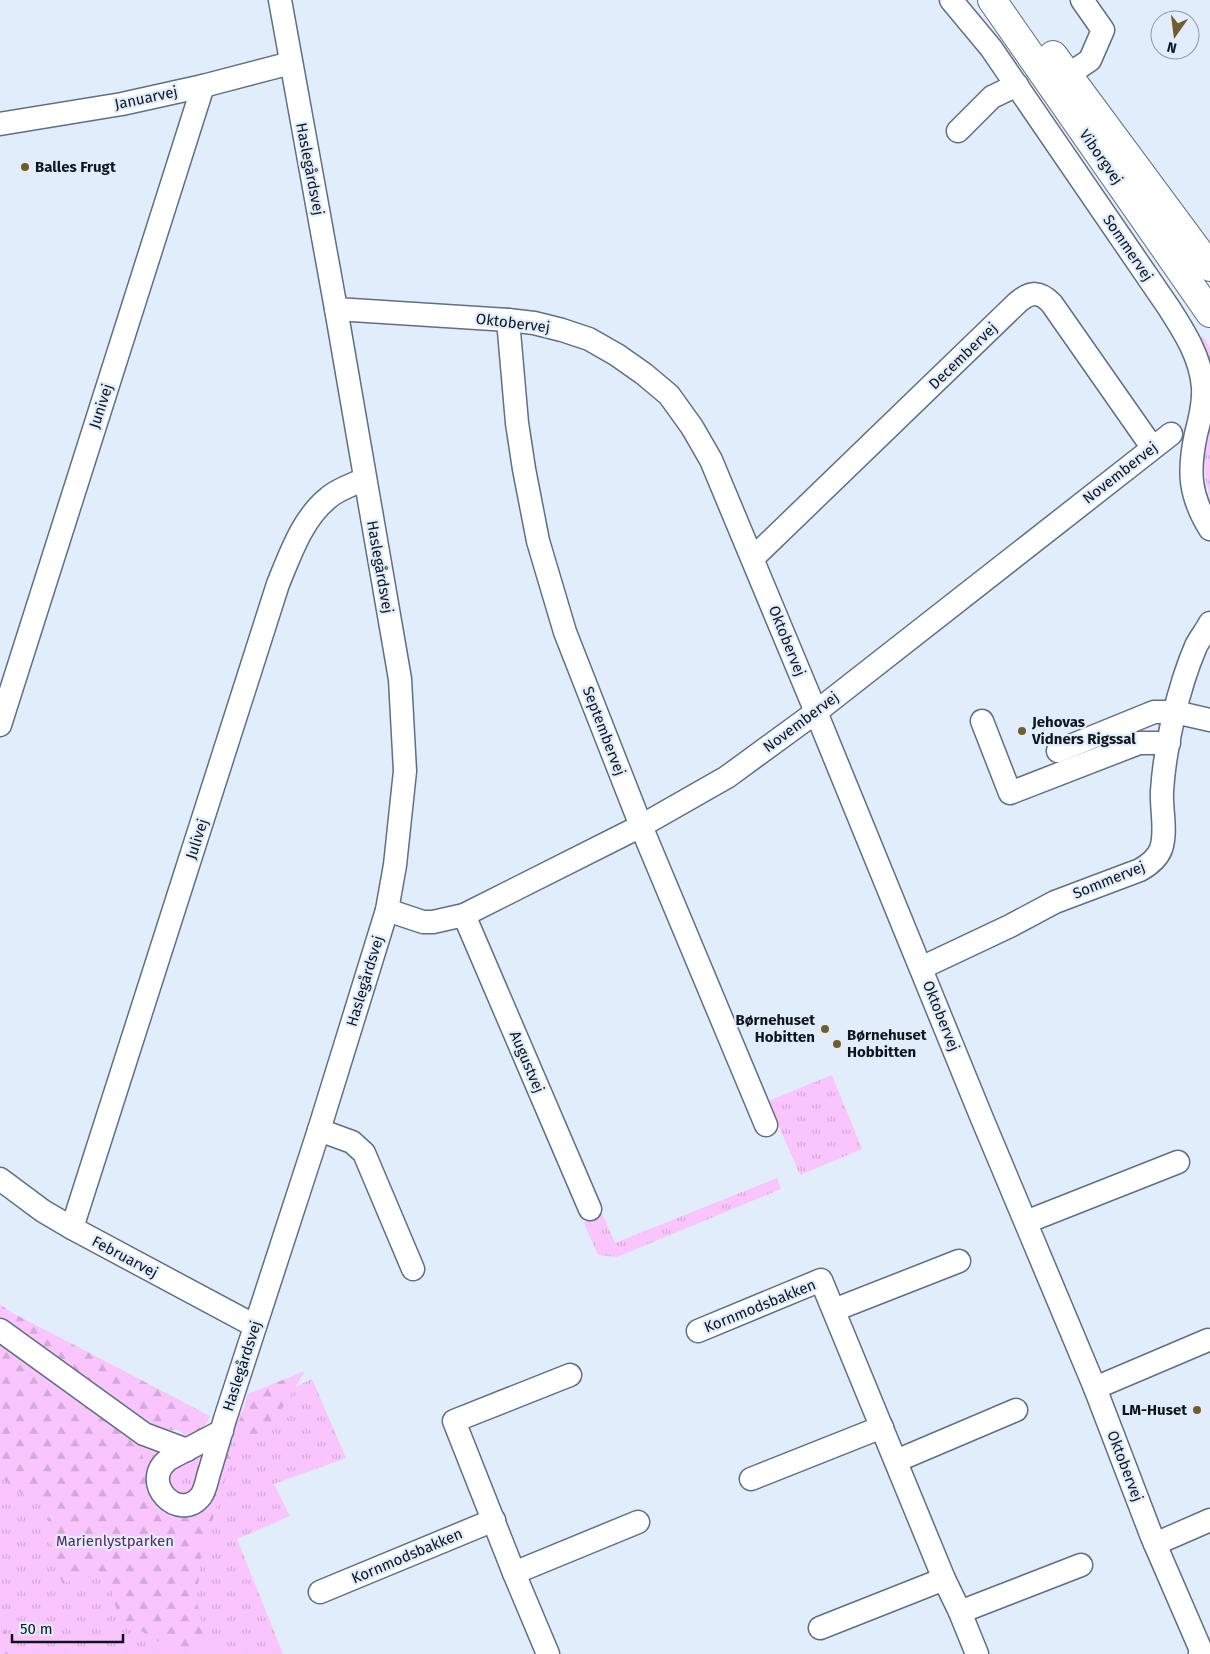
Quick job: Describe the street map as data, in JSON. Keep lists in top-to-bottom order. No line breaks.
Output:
{"streets":{"main road":["Viborgvej"],"street":["Januarvej","Haslegårdsvej","Sommervej","Oktobervej","Decembervej","Junivej","Novembervej","Septembervej","Julivej","Augustvej","Februarvej","Kornmodsbakken"]},"crossings":[["Januarvej","Haslegårdsvej"],["Januarvej","Junivej"],["Haslegårdsvej","Oktobervej"],["Haslegårdsvej","Novembervej"],["Haslegårdsvej","Julivej"],["Haslegårdsvej","Februarvej"],["Sommervej","Oktobervej"],["Oktobervej","Decembervej"],["Oktobervej","Novembervej"],["Oktobervej","Septembervej"],["Decembervej","Novembervej"],["Novembervej","Septembervej"],["Novembervej","Augustvej"],["Julivej","Februarvej"]],"parks":["Marienlystparken"],"places":["Balles Frugt","Jehovas Vidners Rigssal","Børnehuset Hobitten","Børnehuset Hobbitten","LM-Huset"],"scale_bar":"50 m","north":"bottom"}
